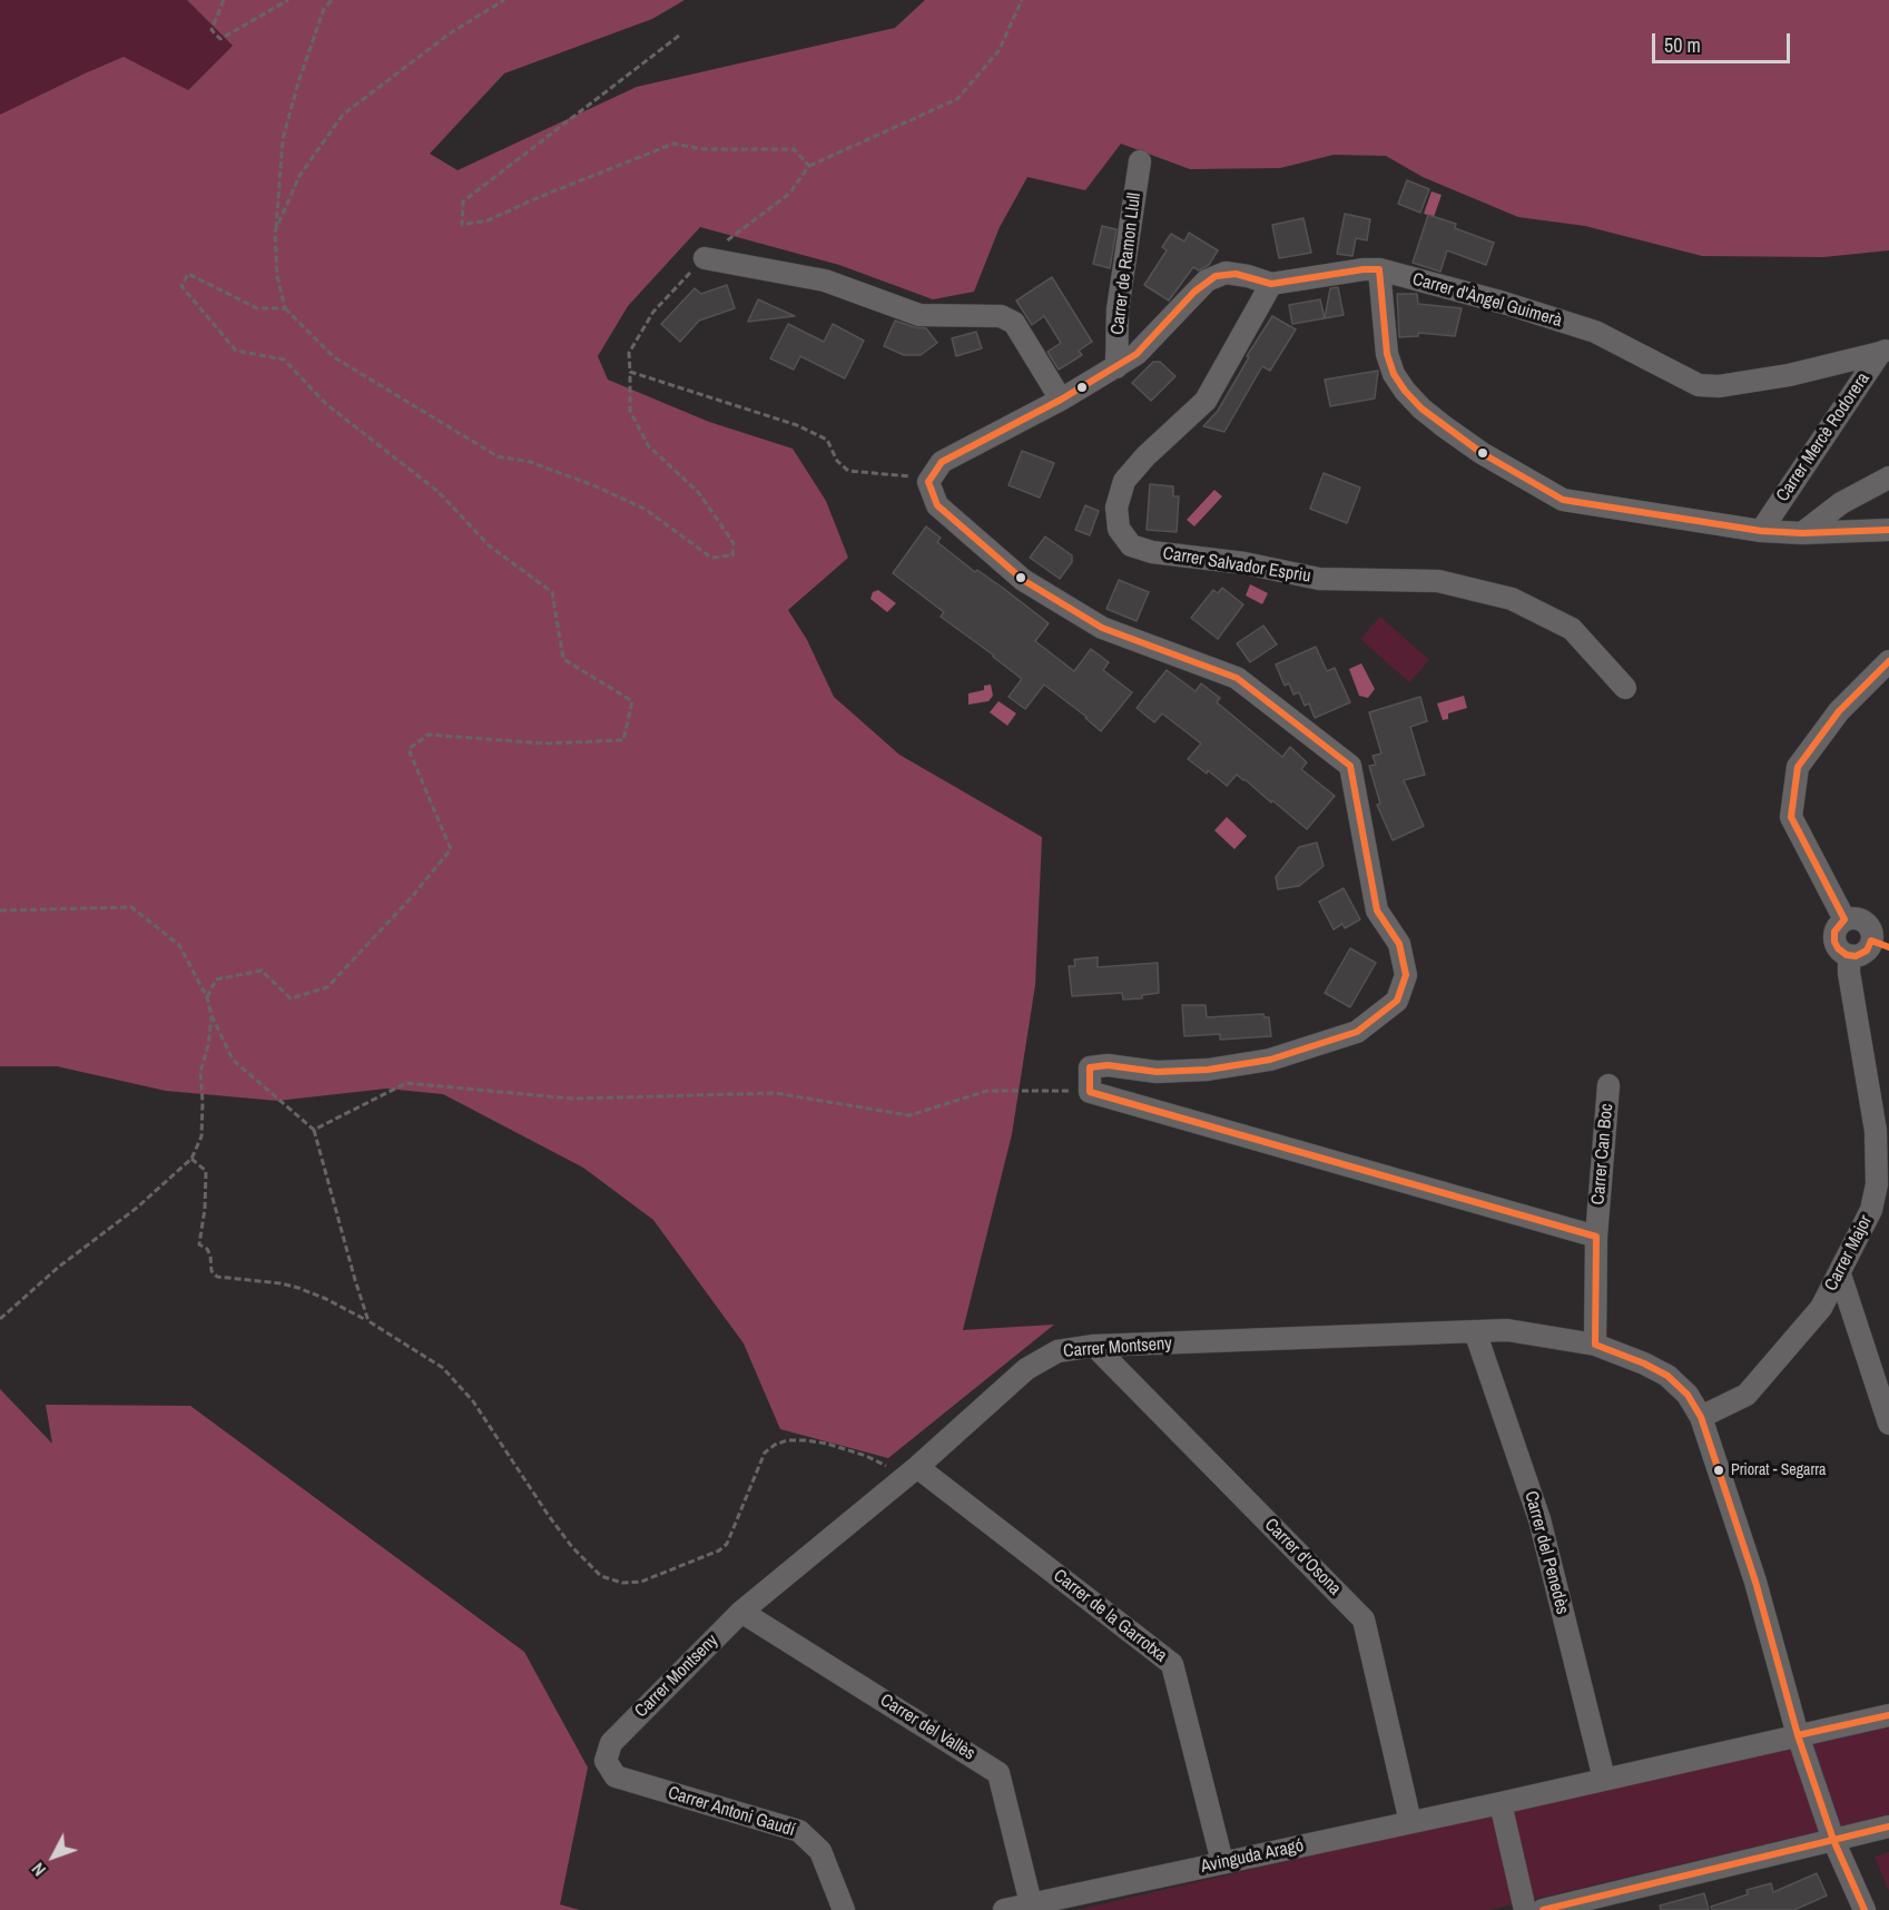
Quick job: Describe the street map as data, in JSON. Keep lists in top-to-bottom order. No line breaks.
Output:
{"streets":{"street":["Carrer de Ramon Llull","Carrer d'Àngel Guimerà","Carrer Mercè Rodorera","Carrer Salvador Espriu","Carrer Can Boc","Carrer Major","Carrer Montseny","Carrer del Penedès","Carrer d'Osona","Carrer de la Garrotxa","Carrer del Vallès","Carrer Antoni Gaudí","Avinguda Aragó"]},"crossings":[["Carrer de Ramon Llull","Carrer d'Àngel Guimerà"],["Carrer d'Àngel Guimerà","Carrer Mercè Rodorera"],["Carrer d'Àngel Guimerà","Carrer Salvador Espriu"],["Carrer Can Boc","Carrer Montseny"],["Carrer Major","Carrer Montseny"],["Carrer Montseny","Carrer del Penedès"],["Carrer Montseny","Carrer d'Osona"],["Carrer Montseny","Carrer de la Garrotxa"],["Carrer Montseny","Carrer del Vallès"],["Carrer Montseny","Carrer Antoni Gaudí"],["Carrer Montseny","Avinguda Aragó"],["Carrer del Penedès","Avinguda Aragó"],["Carrer d'Osona","Avinguda Aragó"],["Carrer de la Garrotxa","Avinguda Aragó"],["Carrer del Vallès","Avinguda Aragó"]],"places":["Priorat - Segarra"],"scale_bar":"50 m","north":"bottom left"}
